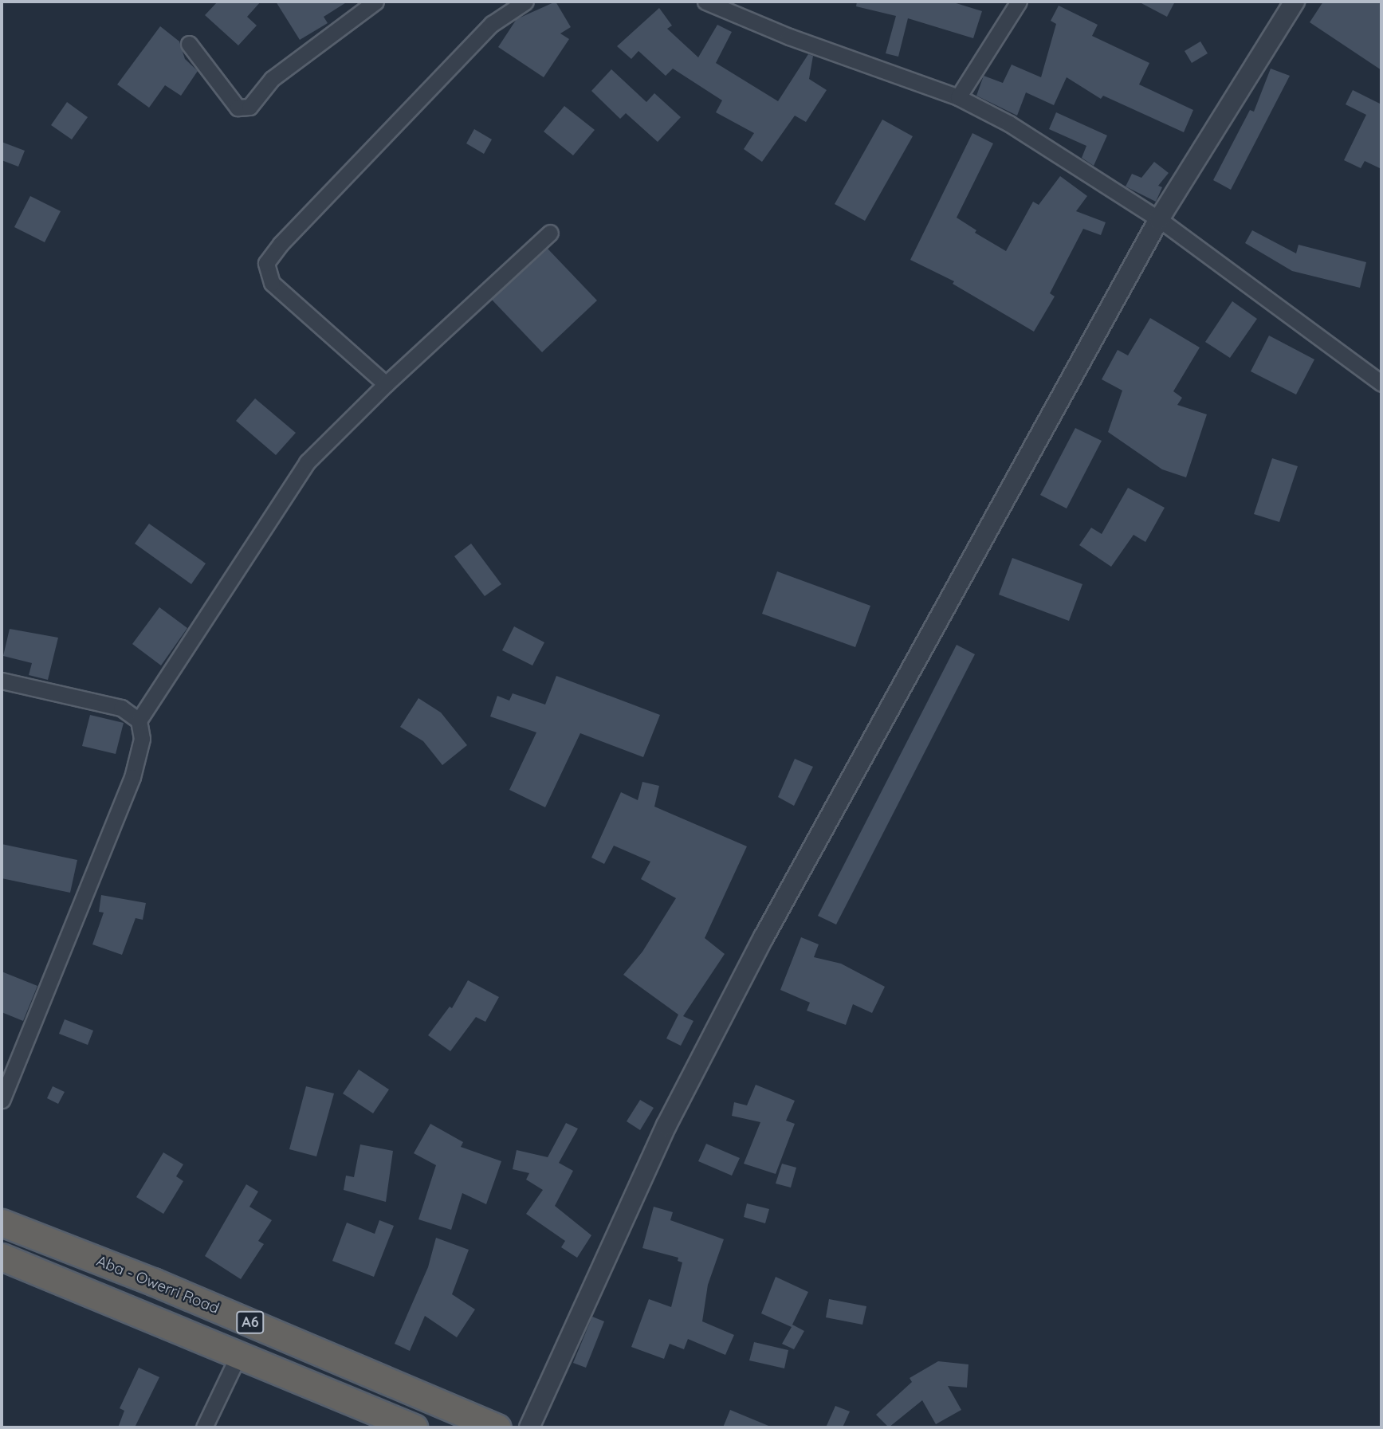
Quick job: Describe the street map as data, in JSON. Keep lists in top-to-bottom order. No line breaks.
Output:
{"streets":{"highway":["Aba - Owerri Road","A6"]}}
